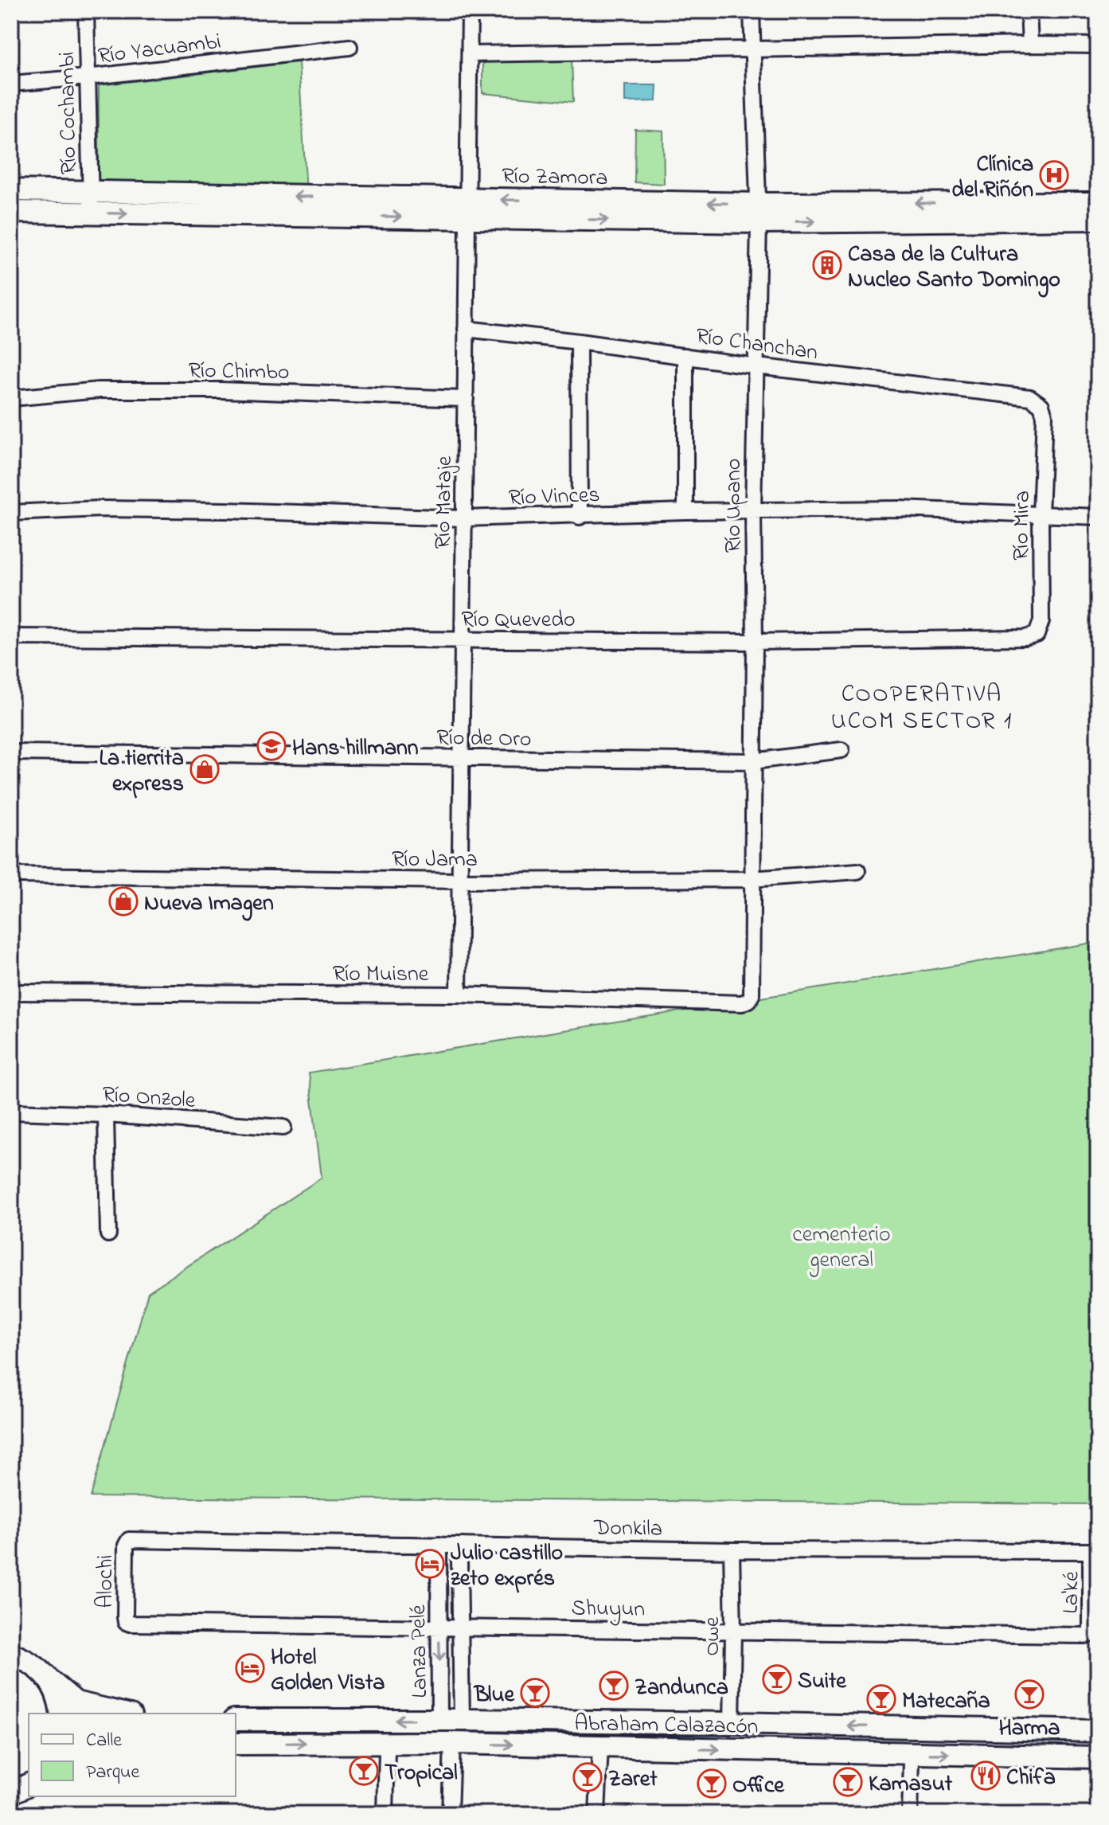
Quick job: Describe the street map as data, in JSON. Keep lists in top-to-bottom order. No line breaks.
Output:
{"streets":{"main road":["Río Zamora","Abraham Calazacón"],"street":["Río Yacuambi","Río Cochambi","Río Chanchan","Río Chimbo","Río Vinces","Río Mataje","Río Upano","Río Mira","Río Quevedo","Río de Oro","Río Jama","Río Muisne","Río Onzole","Donkila","Alochi","La'ké","Shuyun","Owe","Lanza Pelé"]},"crossings":[["Río Yacuambi","Río Cochambi"],["Río Cochambi","Río Zamora"],["Río Zamora","Río Mataje"],["Río Zamora","Río Upano"],["Río Chanchan","Río Mataje"],["Río Chanchan","Río Upano"],["Río Chanchan","Río Mira"],["Río Chimbo","Río Mataje"],["Río Vinces","Río Mataje"],["Río Vinces","Río Upano"],["Río Vinces","Río Mira"],["Río Mataje","Río Quevedo"],["Río Mataje","Río de Oro"],["Río Mataje","Río Jama"],["Río Mataje","Río Muisne"],["Río Upano","Río Quevedo"],["Río Upano","Río de Oro"],["Río Upano","Río Jama"],["Río Upano","Río Muisne"],["Río Mira","Río Quevedo"],["Donkila","Alochi"],["Donkila","La'ké"],["Donkila","Owe"],["Donkila","Lanza Pelé"],["Alochi","Shuyun"],["La'ké","Shuyun"],["Shuyun","Owe"],["Shuyun","Lanza Pelé"],["Owe","Abraham Calazacón"],["Lanza Pelé","Abraham Calazacón"]],"districts":["COOPERATIVA UCOM SECTOR 1"],"parks":["cementerio general"],"places":{"hospital":["Clínica del Riñón"],"building":["Casa de la Cultura Nucleo Santo Domingo"],"school or university":["Hans hillmann"],"shop":["La tierrita express","Nueva Imagen"],"hotel":["Julio castillo zeto exprés","Hotel Golden Vista"],"bar":["Suite","Zandunca","Blue","Harma","Matecaña","Tropical","Zaret","Kamasut","Office"],"restaurant":["Chifa"]},"legend":["Calle","Parque"]}
